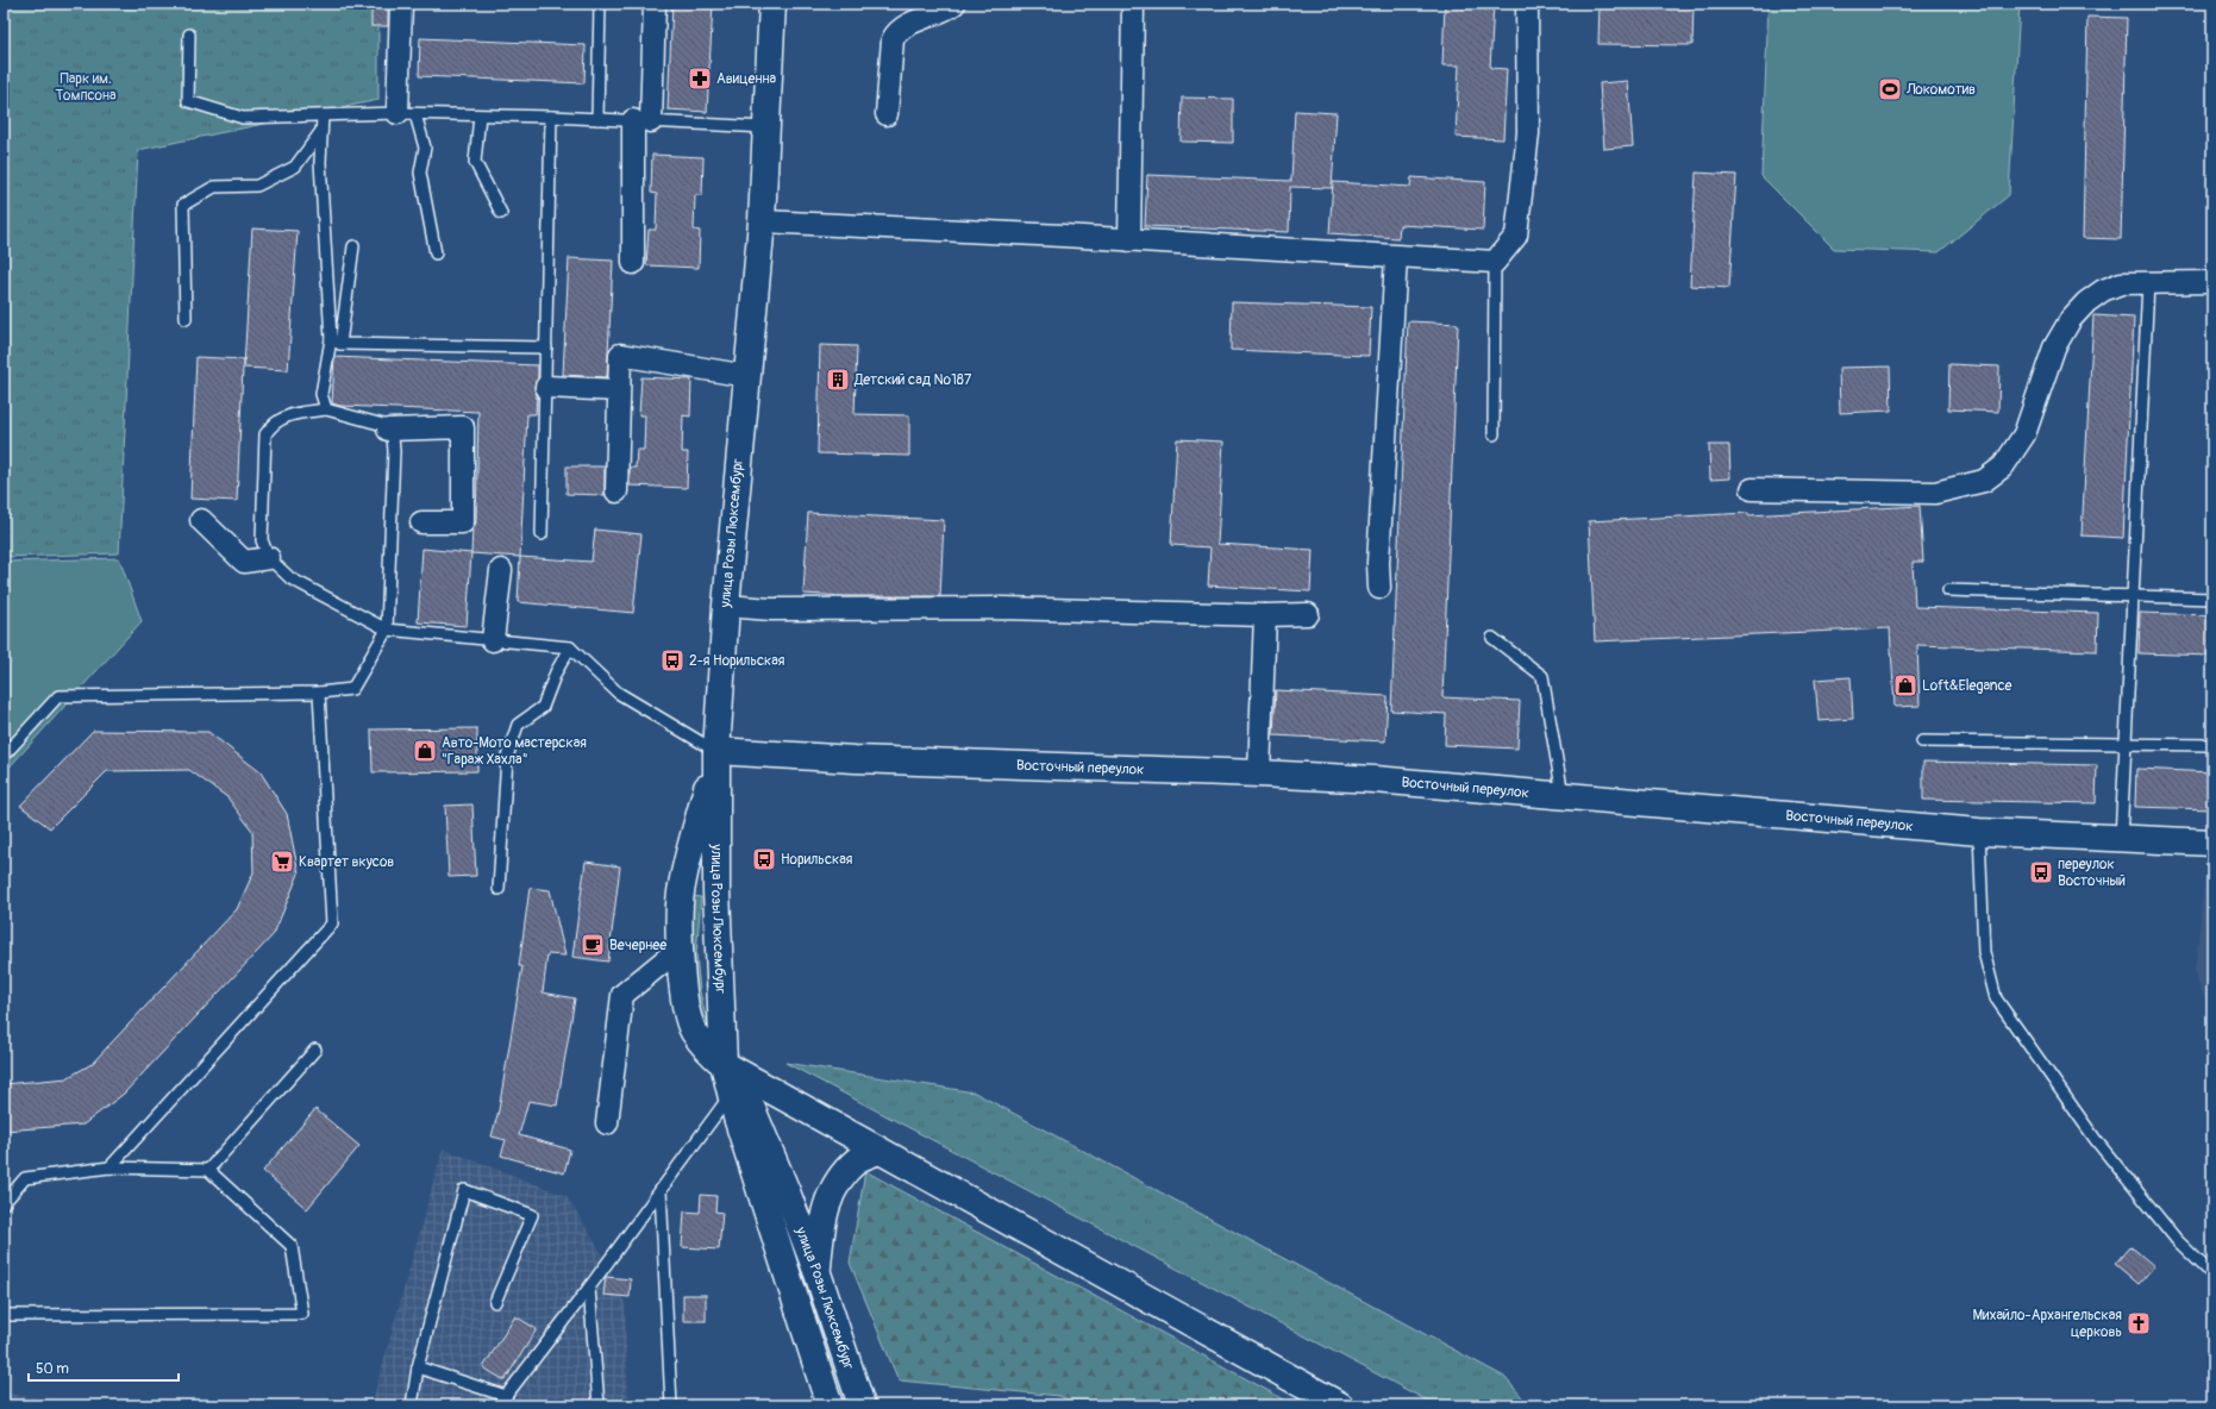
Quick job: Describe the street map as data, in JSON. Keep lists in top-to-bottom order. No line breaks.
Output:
{"streets":{"main road":["улица Розы Люксембург","Восточный переулок"]},"crossings":[["улица Розы Люксембург","Восточный переулок"]],"parks":["Парк им. Томпсона"],"places":{"pharmacy":["Авиценна"],"sports":["Локомотив"],"building":["Детский сад №187"],"bus stop":["2-я Норильская","Норильская","переулок Восточный"],"shop":["Loft&Elegance","Авто-Мото мастерская \"Гараж Хахла\""],"supermarket":["Квартет вкусов"],"cafe":["Вечернее"],"church":["Михайло-Архангельская церковь"]},"scale_bar":"50 m"}
